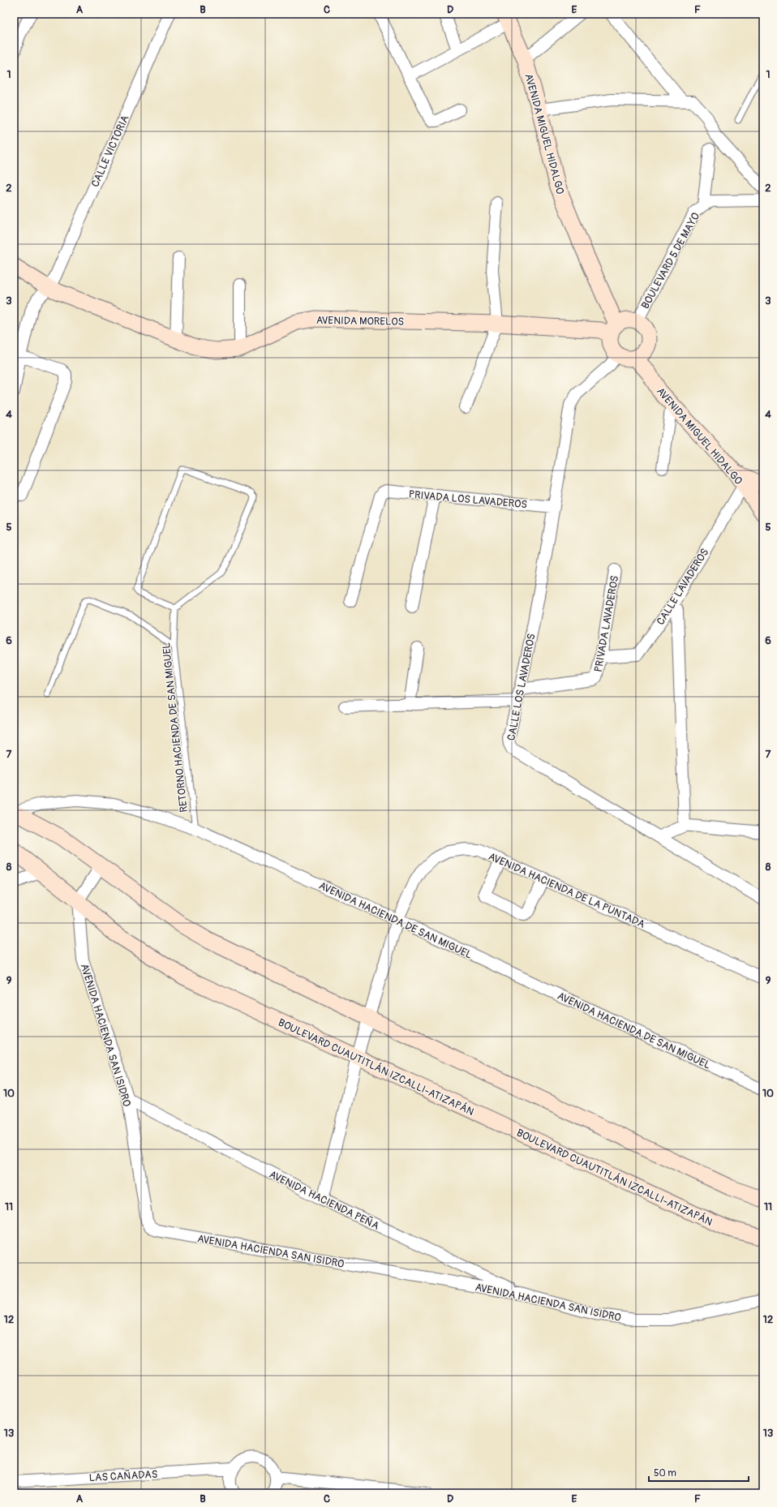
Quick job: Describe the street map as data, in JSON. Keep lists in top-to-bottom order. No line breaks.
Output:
{"streets":{"main road":["AVENIDA MIGUEL HIDALGO","AVENIDA MORELOS","BOULEVARD CUAUTITLÁN IZCALLI-ATIZAPÁN"],"street":["CALLE VICTORIA","BOULEVARD 5 DE MAYO","PRIVADA LOS LAVADEROS","CALLE LAVADEROS","PRIVADA LAVADEROS","CALLE LOS LAVADEROS","AVENIDA HACIENDA DE LA PUNTADA","AVENIDA HACIENDA DE SAN MIGUEL","AVENIDA HACIENDA SAN ISIDRO","AVENIDA HACIENDA PEÑA","LAS CAÑADAS"],"lane":["RETORNO HACIENDA DE SAN MIGUEL"]},"crossings":[["AVENIDA MIGUEL HIDALGO","BOULEVARD 5 DE MAYO"],["AVENIDA MIGUEL HIDALGO","AVENIDA MORELOS"],["AVENIDA MIGUEL HIDALGO","CALLE LAVADEROS"],["AVENIDA MIGUEL HIDALGO","CALLE LOS LAVADEROS"],["CALLE VICTORIA","AVENIDA MORELOS"],["BOULEVARD 5 DE MAYO","AVENIDA MORELOS"],["BOULEVARD 5 DE MAYO","CALLE LOS LAVADEROS"],["AVENIDA MORELOS","CALLE LOS LAVADEROS"],["PRIVADA LOS LAVADEROS","CALLE LOS LAVADEROS"],["CALLE LAVADEROS","PRIVADA LAVADEROS"],["PRIVADA LAVADEROS","CALLE LOS LAVADEROS"],["RETORNO HACIENDA DE SAN MIGUEL","AVENIDA HACIENDA DE SAN MIGUEL"],["AVENIDA HACIENDA DE LA PUNTADA","AVENIDA HACIENDA DE SAN MIGUEL"],["AVENIDA HACIENDA DE LA PUNTADA","BOULEVARD CUAUTITLÁN IZCALLI-ATIZAPÁN"],["AVENIDA HACIENDA DE LA PUNTADA","AVENIDA HACIENDA PEÑA"],["AVENIDA HACIENDA SAN ISIDRO","BOULEVARD CUAUTITLÁN IZCALLI-ATIZAPÁN"],["AVENIDA HACIENDA SAN ISIDRO","AVENIDA HACIENDA PEÑA"]],"scale_bar":"50 m","grid":{"columns":["A","B","C","D","E","F"],"rows":["1","2","3","4","5","6","7","8","9","10","11","12","13"]}}
